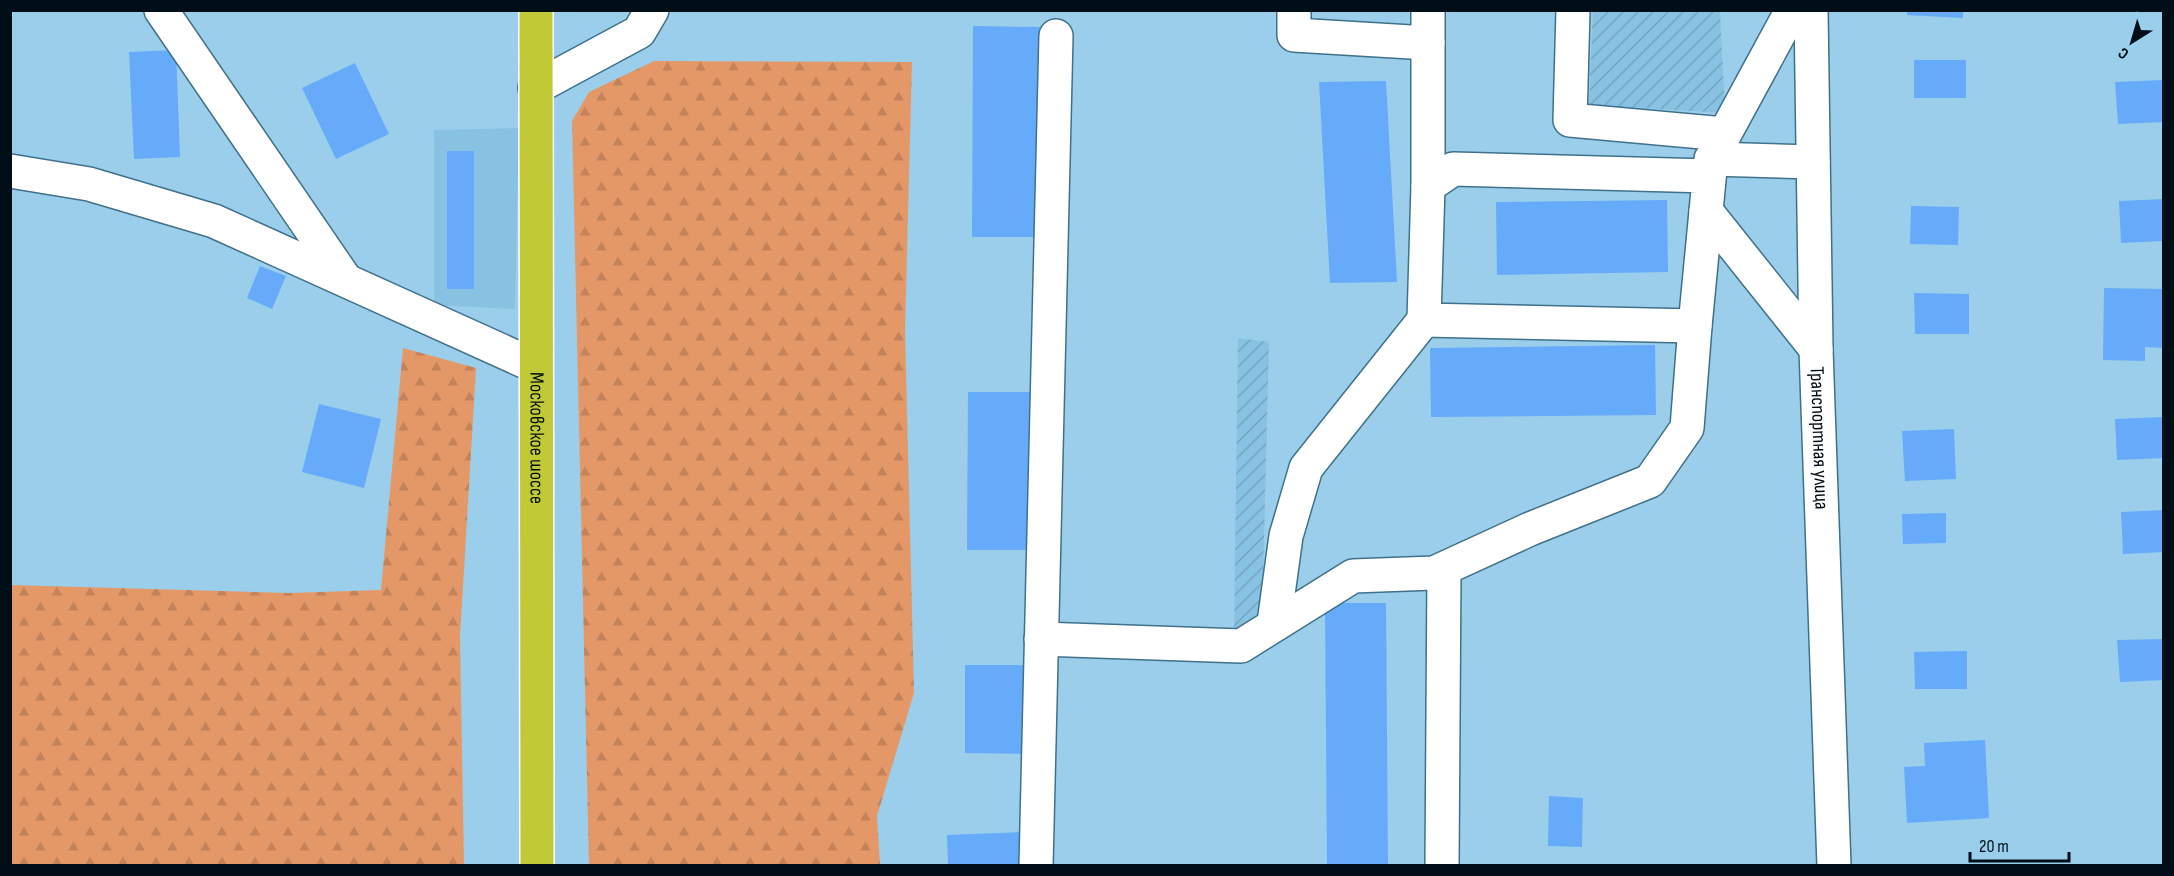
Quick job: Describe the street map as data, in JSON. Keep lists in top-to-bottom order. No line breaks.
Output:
{"streets":{"highway":["Московское шоссе"],"street":["Транспортная улица"]},"scale_bar":"20 m","north":"bottom left"}
